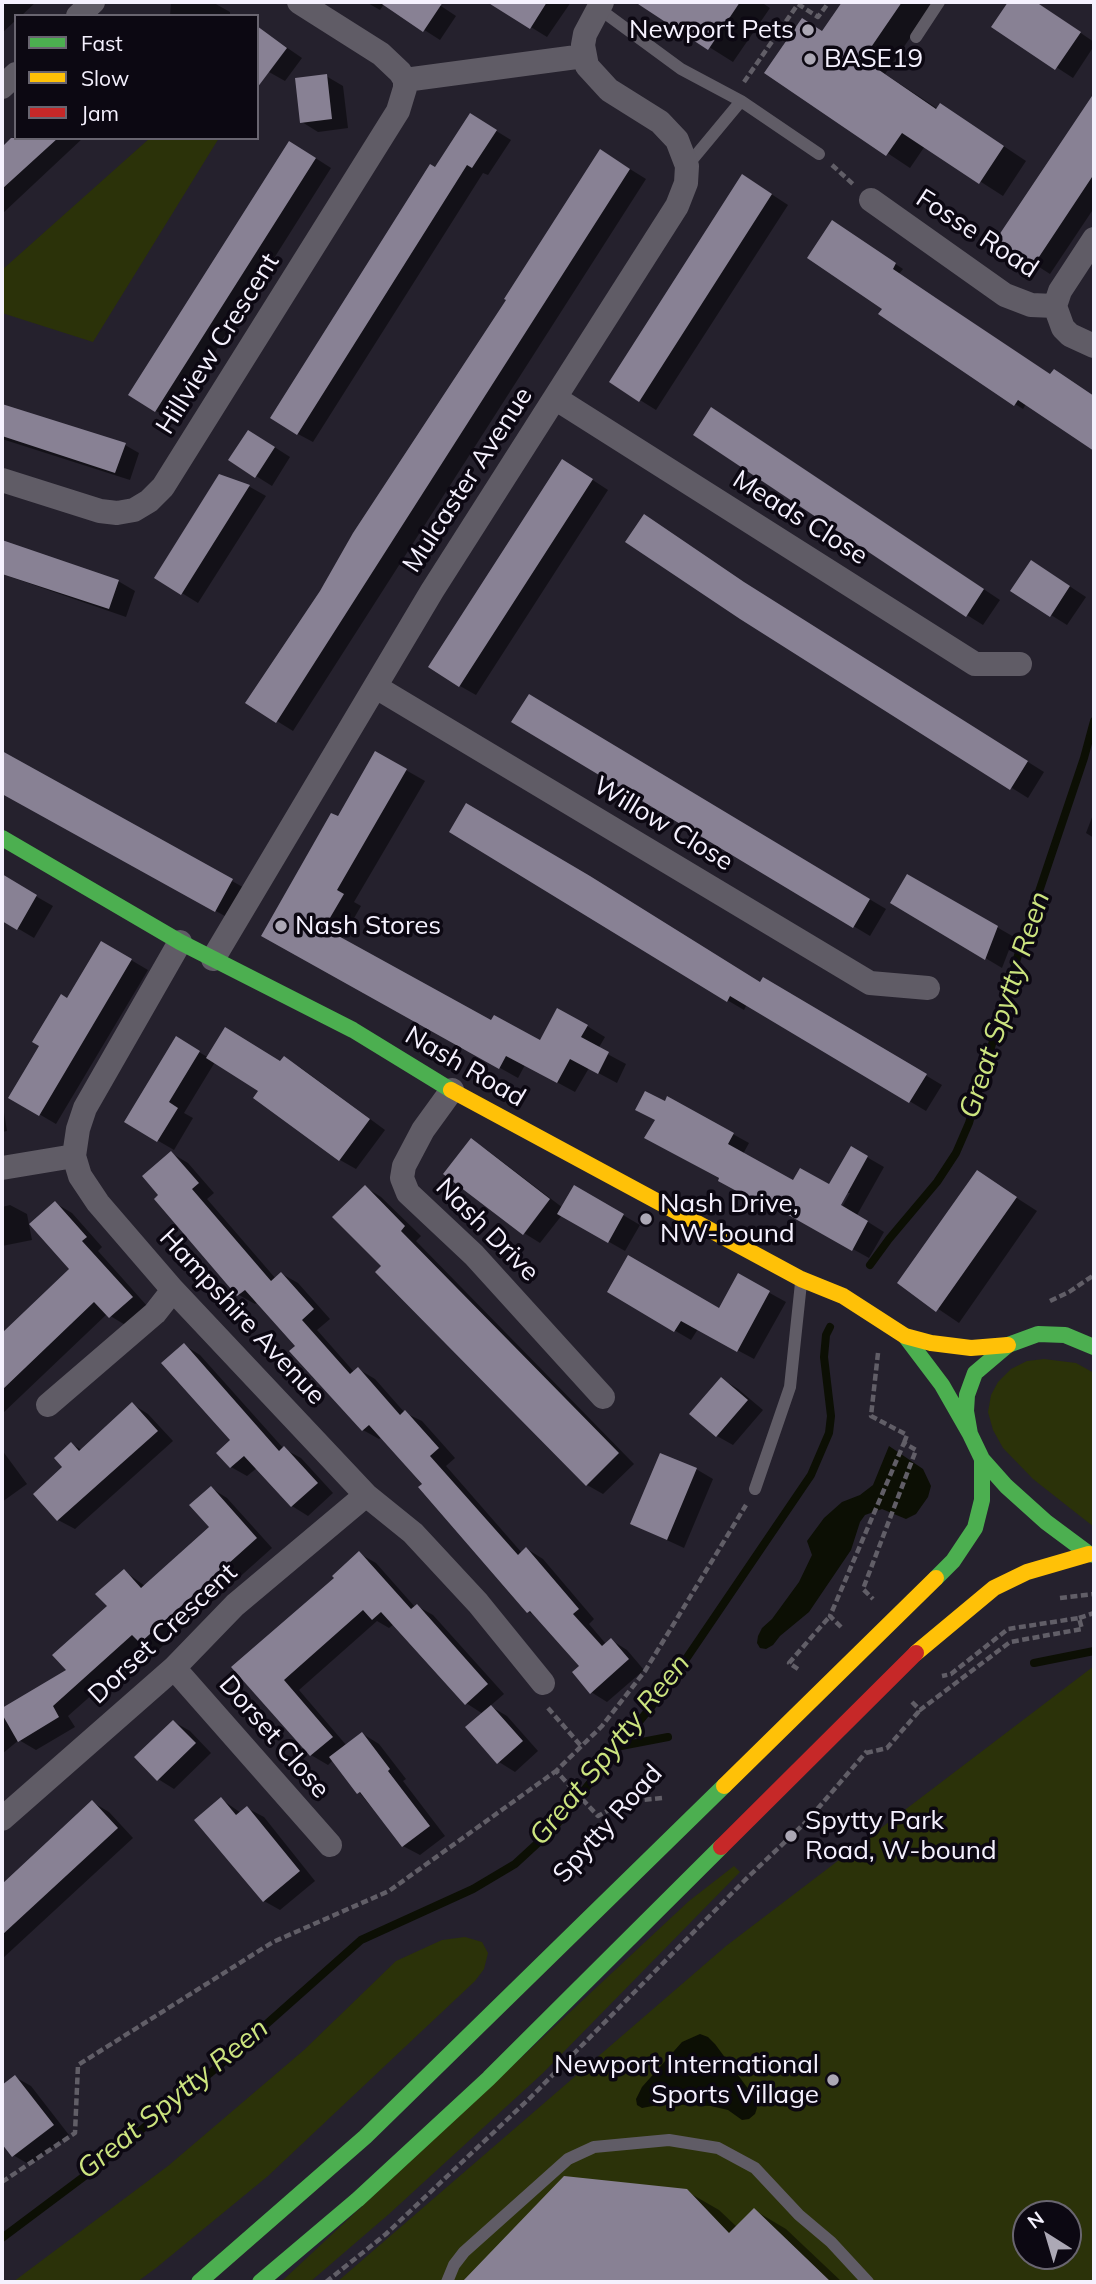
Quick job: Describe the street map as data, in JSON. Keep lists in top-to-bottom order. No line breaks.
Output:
{"streets":{"main road":["Nash Road","Spytty Road"],"street":["Fosse Road","Hillview Crescent","Mulcaster Avenue","Meads Close","Willow Close","Nash Drive","Hampshire Avenue","Dorset Crescent","Dorset Close"]},"crossings":[["Mulcaster Avenue","Meads Close"],["Mulcaster Avenue","Willow Close"],["Mulcaster Avenue","Nash Road"],["Nash Road","Nash Drive"],["Nash Road","Spytty Road"],["Hampshire Avenue","Dorset Crescent"],["Dorset Crescent","Dorset Close"]],"water":["Great Spytty Reen"],"places":["Newport Pets","BASE19","Nash Stores","Nash Drive, NW-bound","Spytty Park Road, W-bound","Newport International Sports Village"],"legend":["Fast","Slow","Jam"],"north":"top left"}
